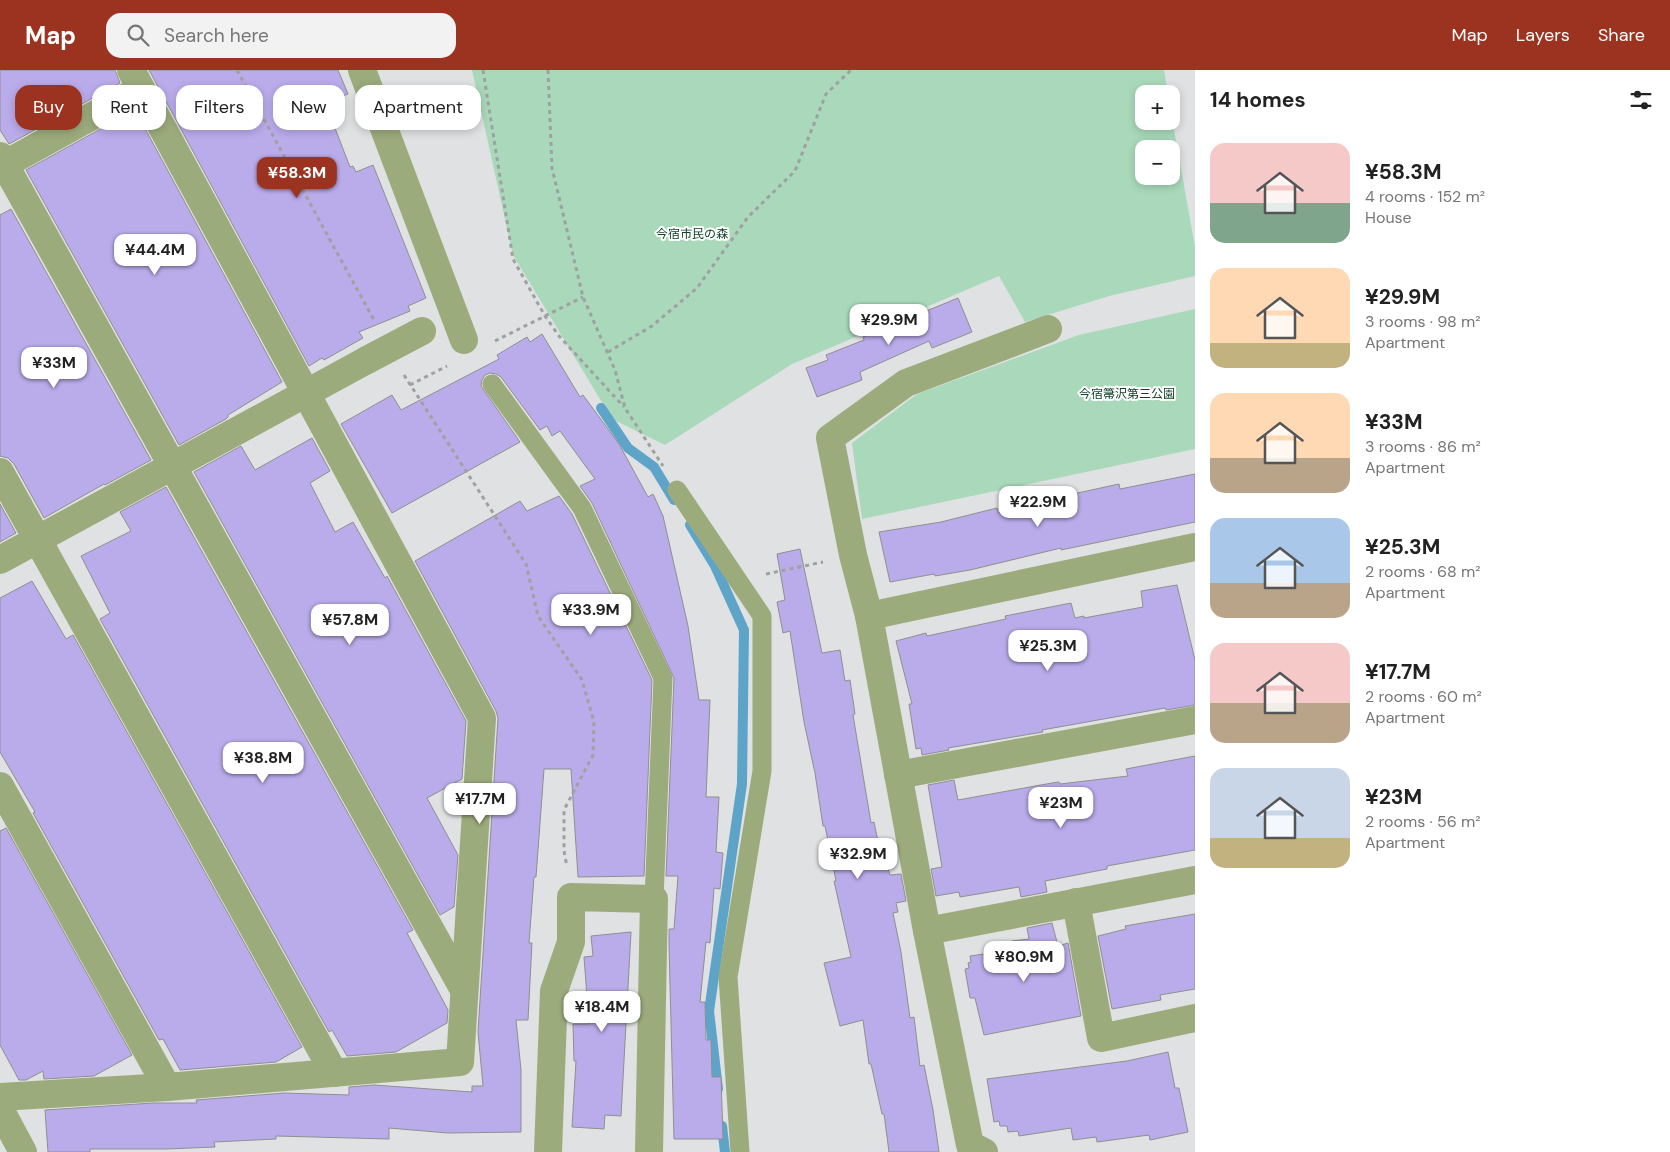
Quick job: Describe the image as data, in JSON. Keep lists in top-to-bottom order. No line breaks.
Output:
{"parks":["今宿市民の森","今宿箒沢第三公園"],"page":{"header":"Map","search":"Search here","nav":["Map","Layers","Share"],"heading":"14 homes","map_buttons":["+","−"],"chip":["Buy","Rent","Filters","New","Apartment"],"list":[{"name":"¥58.3M","note":"4 rooms · 152 m² · House"},{"name":"¥29.9M","note":"3 rooms · 98 m² · Apartment"},{"name":"¥33M","note":"3 rooms · 86 m² · Apartment"},{"name":"¥25.3M","note":"2 rooms · 68 m² · Apartment"},{"name":"¥17.7M","note":"2 rooms · 60 m² · Apartment"},{"name":"¥23M","note":"2 rooms · 56 m² · Apartment"}],"price":["¥58.3M","¥44.4M","¥29.9M","¥33M","¥22.9M","¥33.9M","¥57.8M","¥25.3M","¥38.8M","¥17.7M","¥23M","¥32.9M","¥80.9M","¥18.4M"]}}
